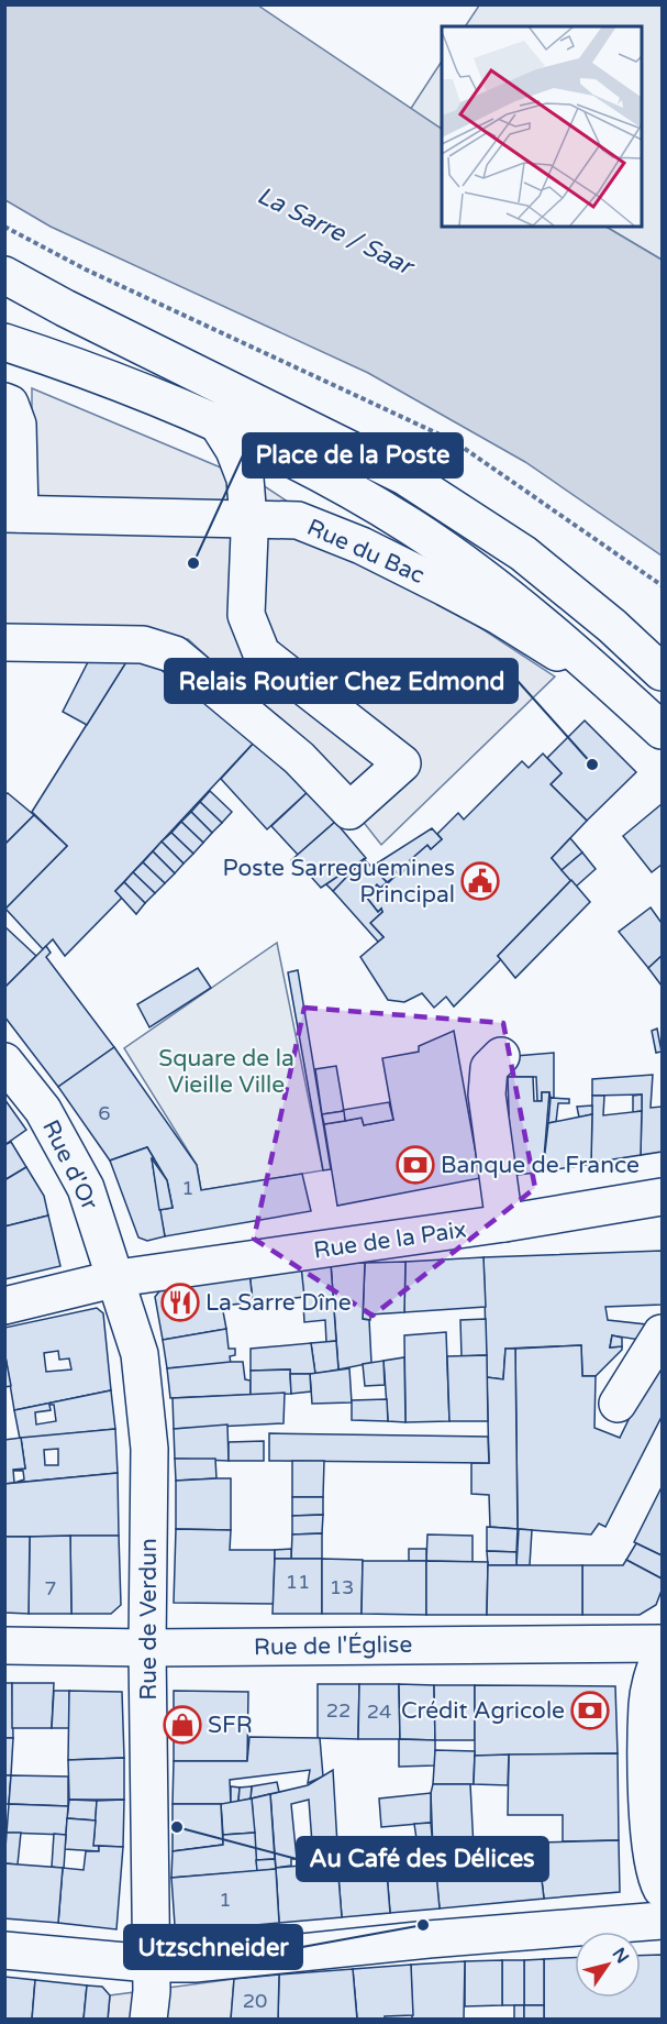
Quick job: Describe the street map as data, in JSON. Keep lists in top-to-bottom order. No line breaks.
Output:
{"streets":{"street":["Rue du Bac","Rue d'Or","Rue de la Paix","Rue de Verdun","Rue de l'Église"]},"crossings":[["Rue d'Or","Rue de la Paix"],["Rue d'Or","Rue de Verdun"],["Rue de la Paix","Rue de Verdun"],["Rue de Verdun","Rue de l'Église"]],"water":["La Sarre / Saar"],"parks":["Square de la Vieille Ville"],"places":{"other":["Place de la Poste","Relais Routier Chez Edmond","Au Café des Délices","Utzschneider"],"public building":["Poste Sarreguemines Principal"],"bank":["Banque de France","Crédit Agricole"],"restaurant":["La Sarre Dîne"],"shop":["SFR"]},"house_numbers":["6","1","11","13","7","22","24","1","20"],"north":"top right"}
